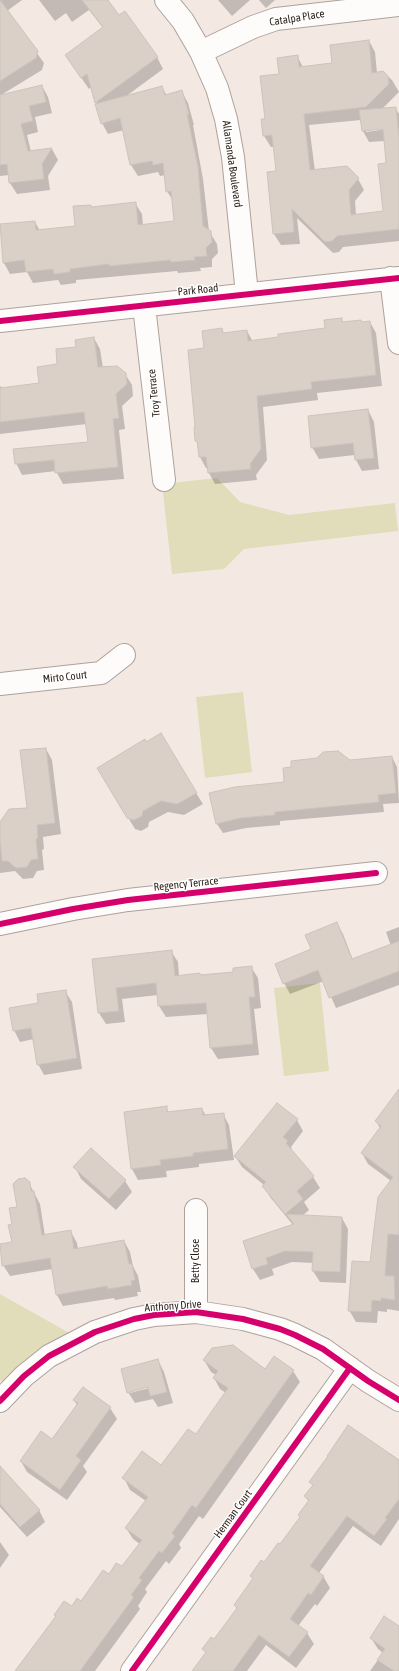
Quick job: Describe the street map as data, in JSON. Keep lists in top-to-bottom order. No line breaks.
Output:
{"streets":{"street":["Catalpa Place","Allamanda Boulevard","Park Road","Troy Terrace","Mirto Court","Regency Terrace","Betty Close","Anthony Drive","Herman Court"]},"crossings":[["Catalpa Place","Allamanda Boulevard"],["Allamanda Boulevard","Park Road"],["Park Road","Troy Terrace"],["Betty Close","Anthony Drive"],["Anthony Drive","Herman Court"]]}
